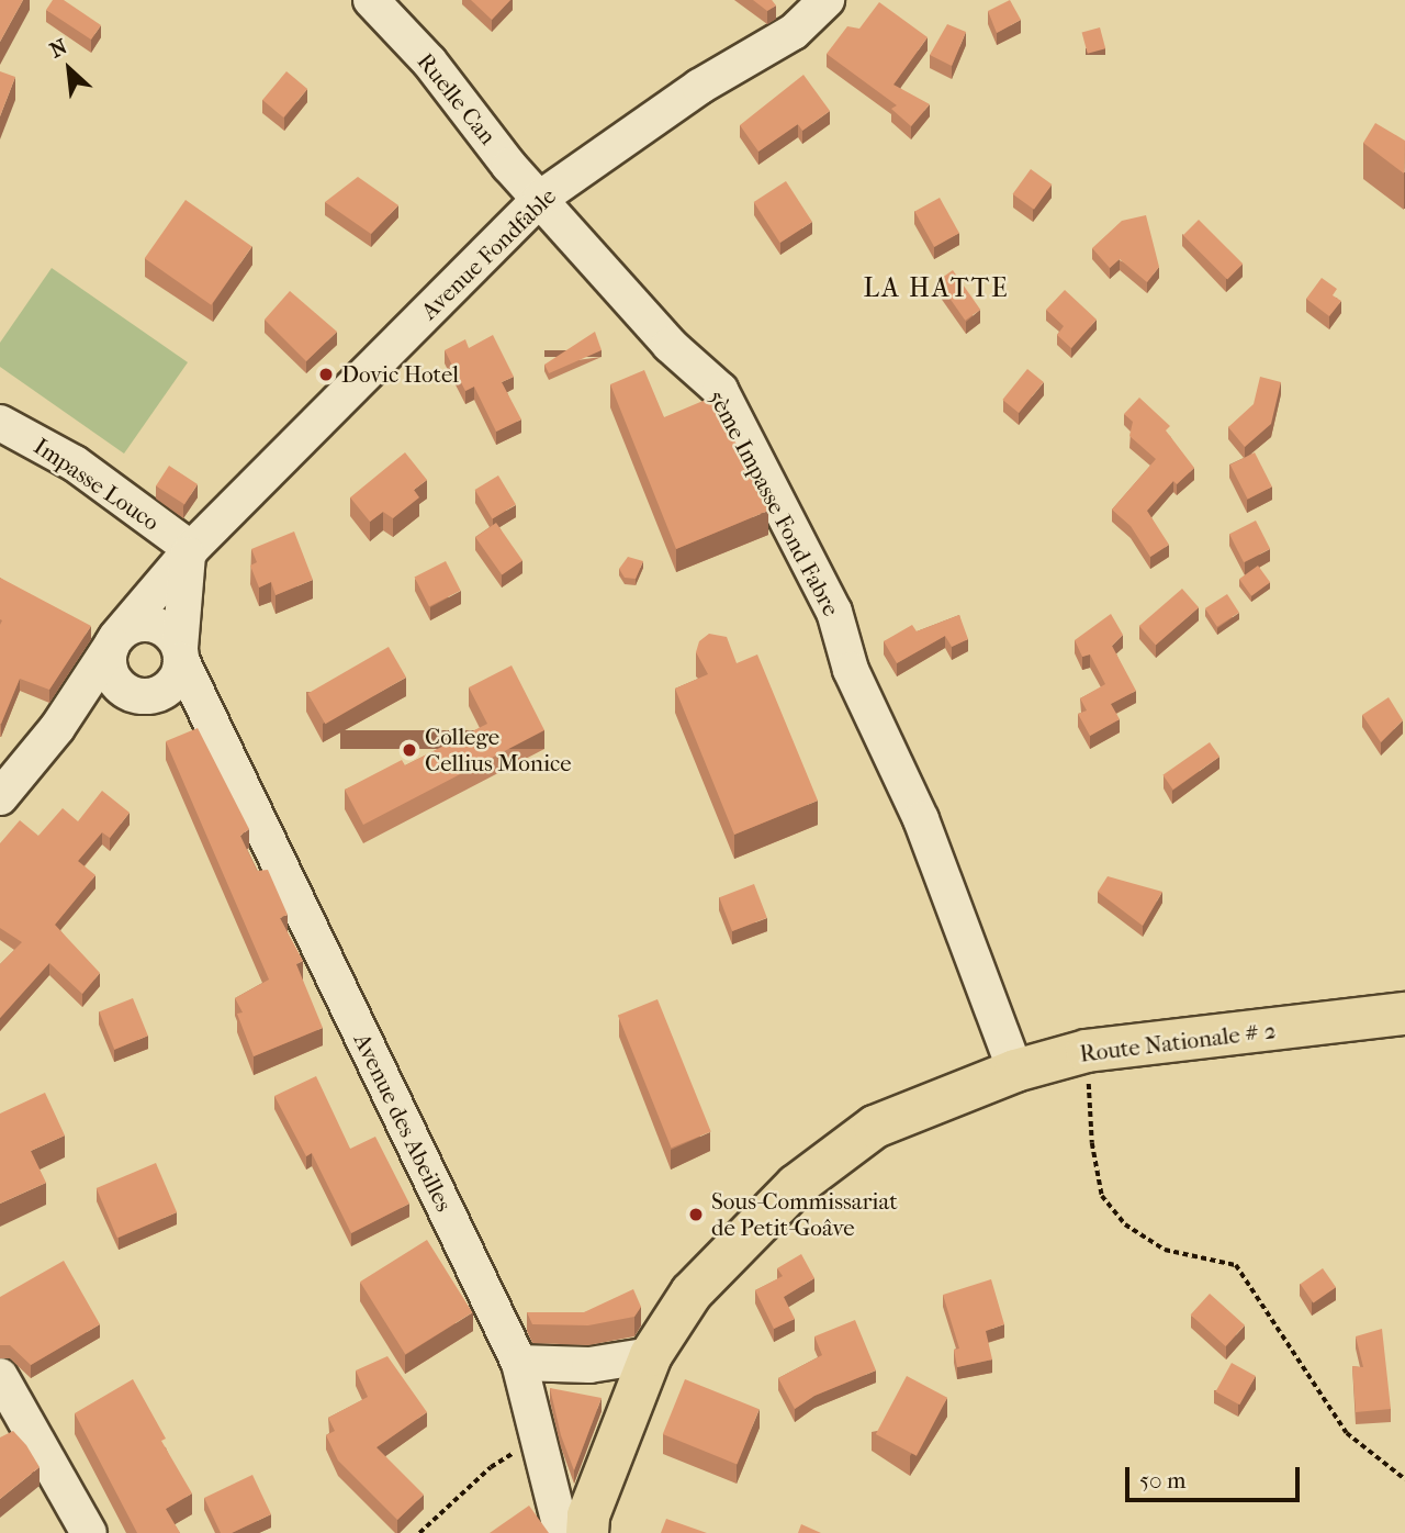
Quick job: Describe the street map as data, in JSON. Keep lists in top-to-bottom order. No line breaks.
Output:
{"streets":{"main road":["Route Nationale # 2"],"street":["Ruelle Can","Avenue Fondfable","Impasse Louco","5ème Impasse Fond Fabre","Avenue des Abeilles"]},"crossings":[["Ruelle Can","Avenue Fondfable"],["Ruelle Can","5ème Impasse Fond Fabre"],["Avenue Fondfable","Impasse Louco"],["Avenue Fondfable","5ème Impasse Fond Fabre"],["Avenue Fondfable","Avenue des Abeilles"],["5ème Impasse Fond Fabre","Route Nationale # 2"]],"districts":["LA HATTE"],"places":["Dovic Hotel","College Cellius Monice","Sous-Commissariat de Petit-Goâve"],"scale_bar":"50 m","north":"top left"}
